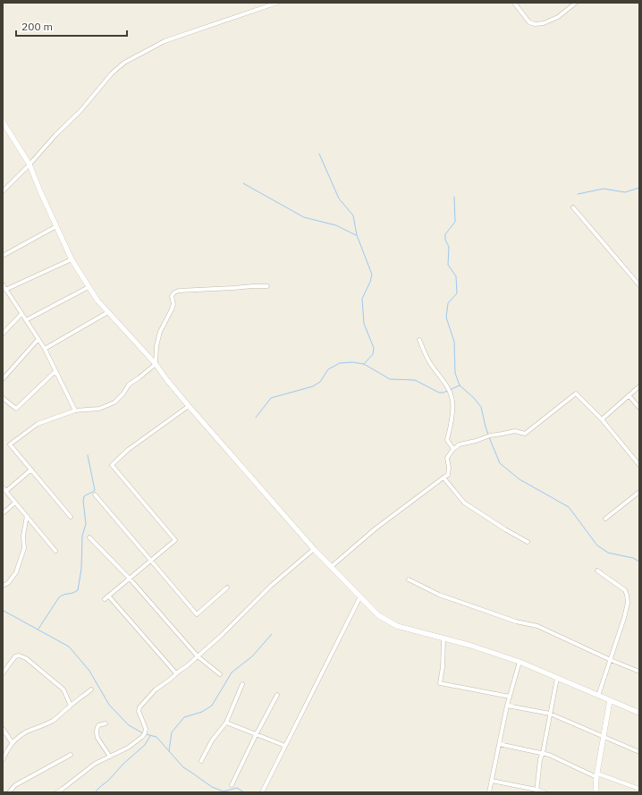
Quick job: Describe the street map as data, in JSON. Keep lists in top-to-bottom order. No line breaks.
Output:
{"scale_bar":"200 m"}
